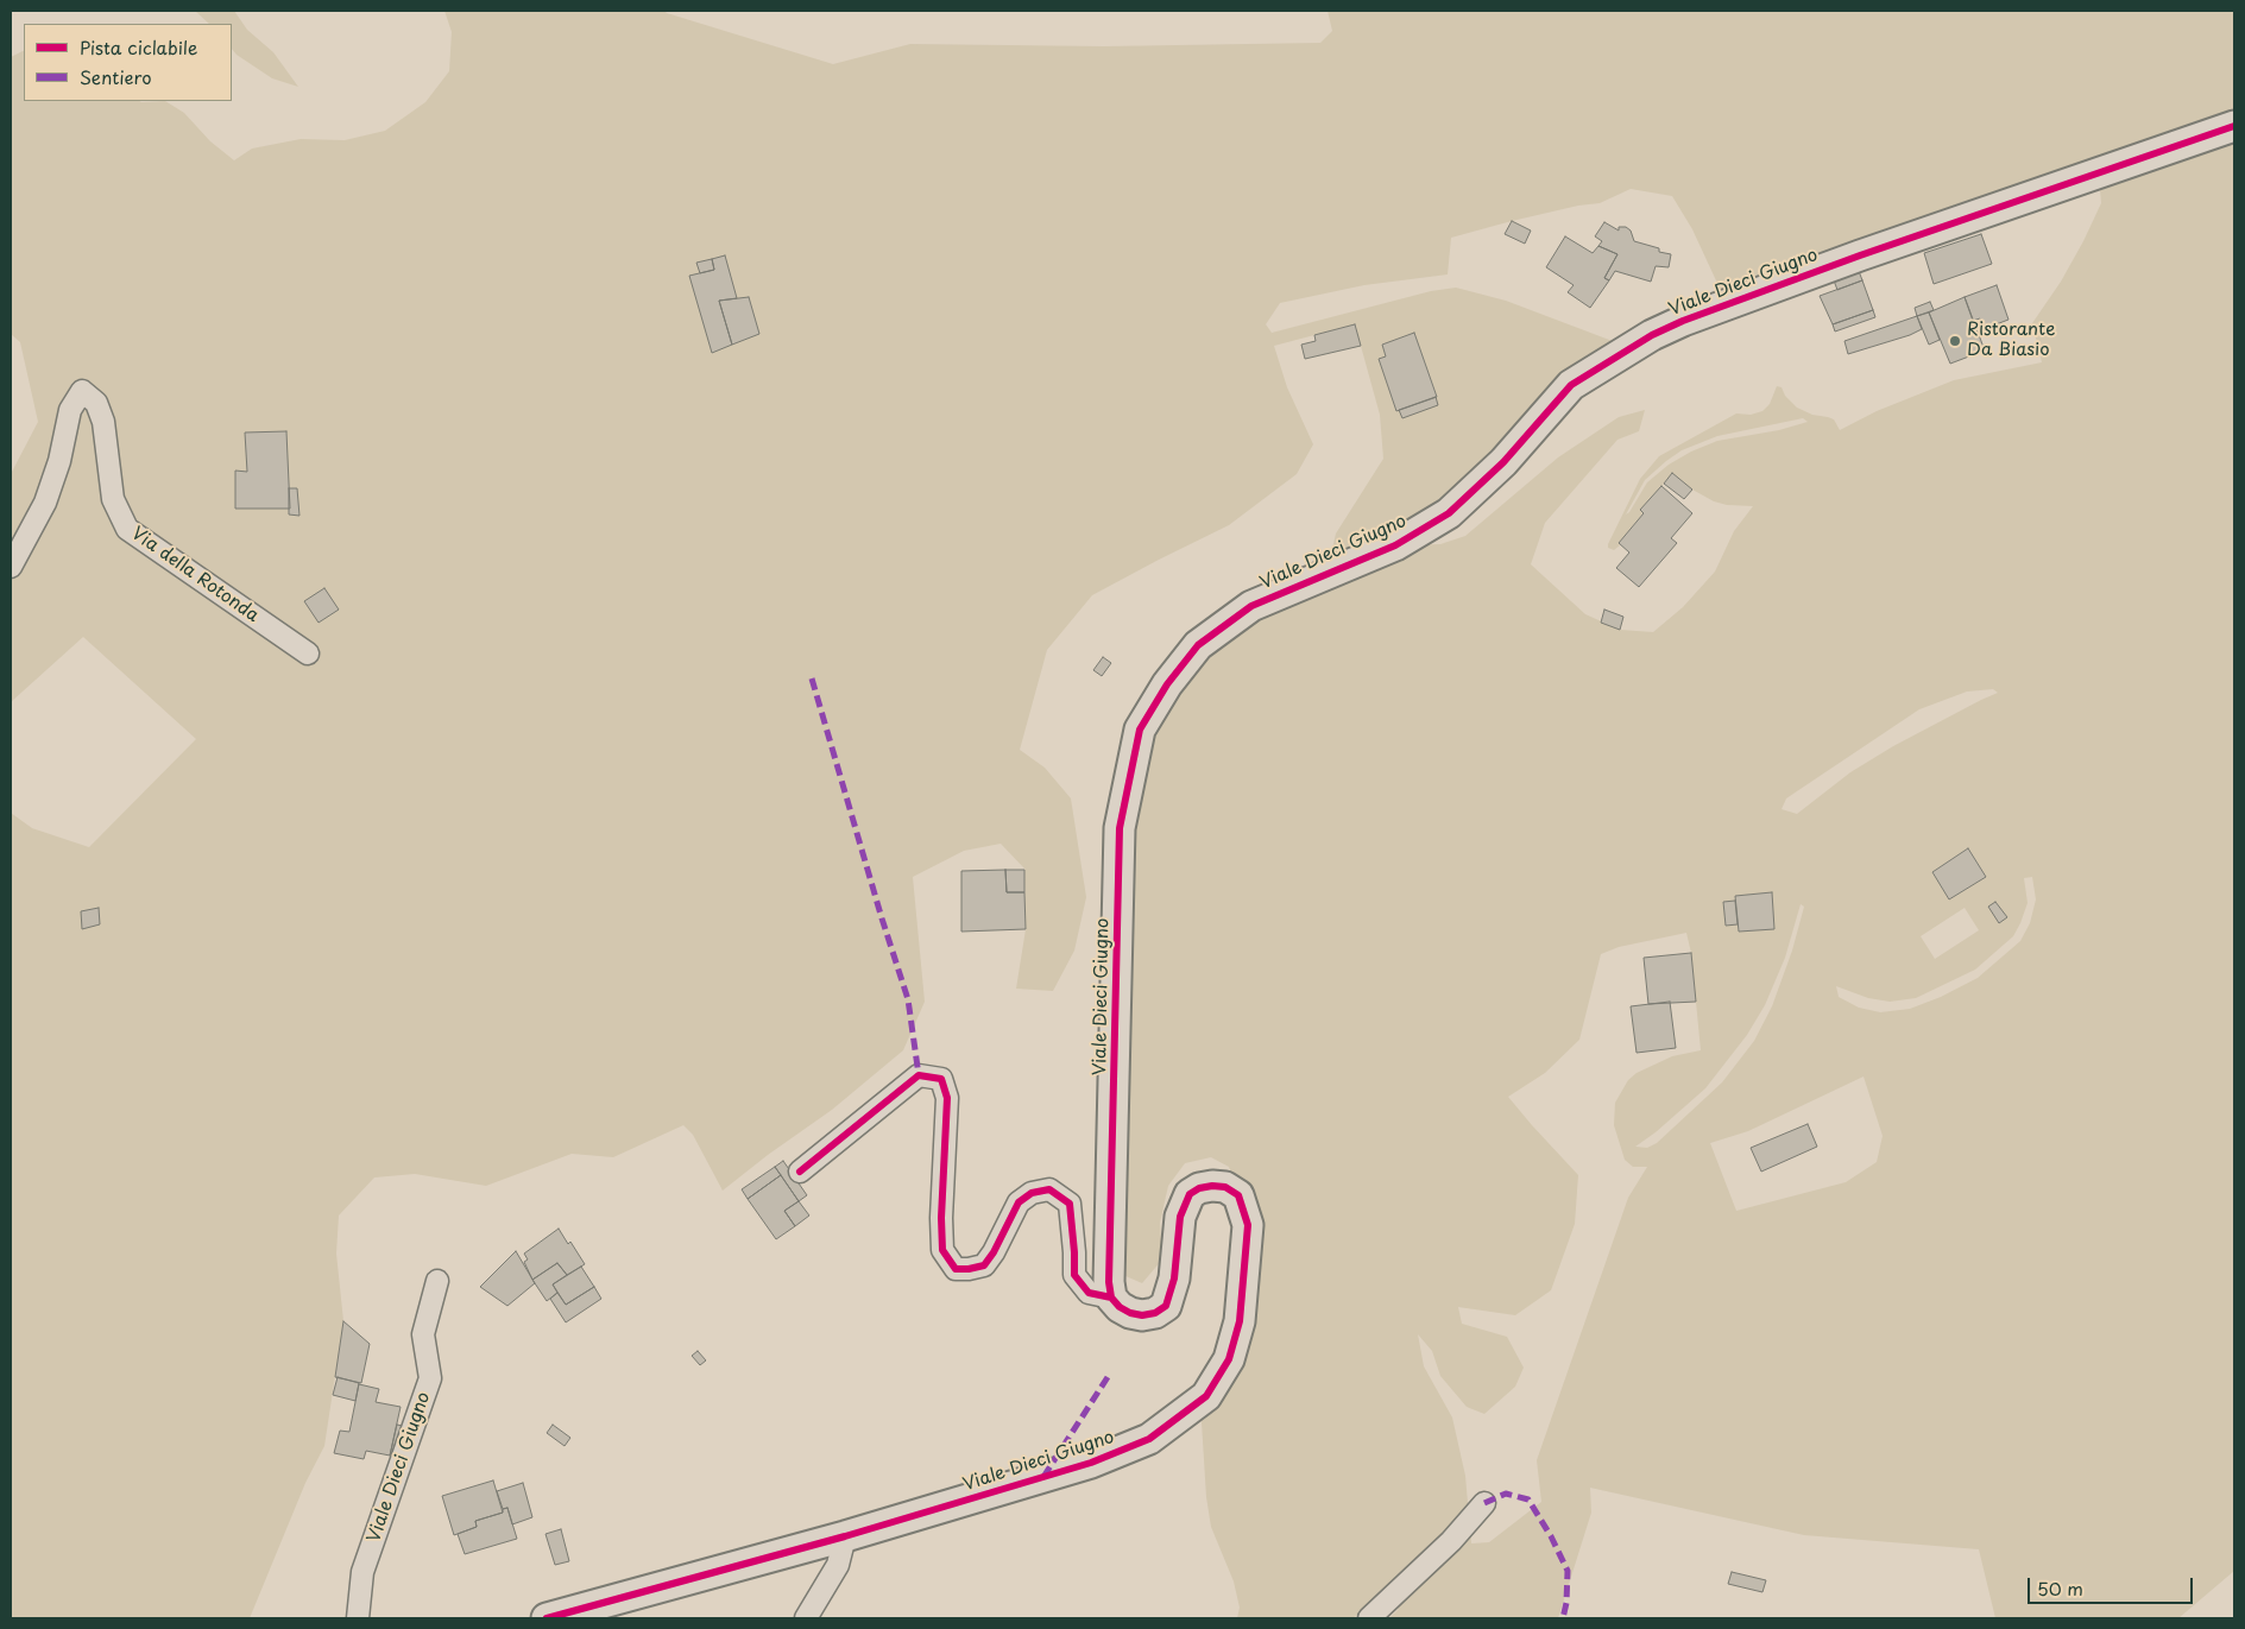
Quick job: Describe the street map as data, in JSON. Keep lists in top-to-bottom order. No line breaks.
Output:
{"streets":{"main road":["Viale Dieci Giugno"],"street":["Via della Rotonda"]},"places":["Ristorante Da Biasio"],"legend":["Pista ciclabile","Sentiero"],"scale_bar":"50 m"}
